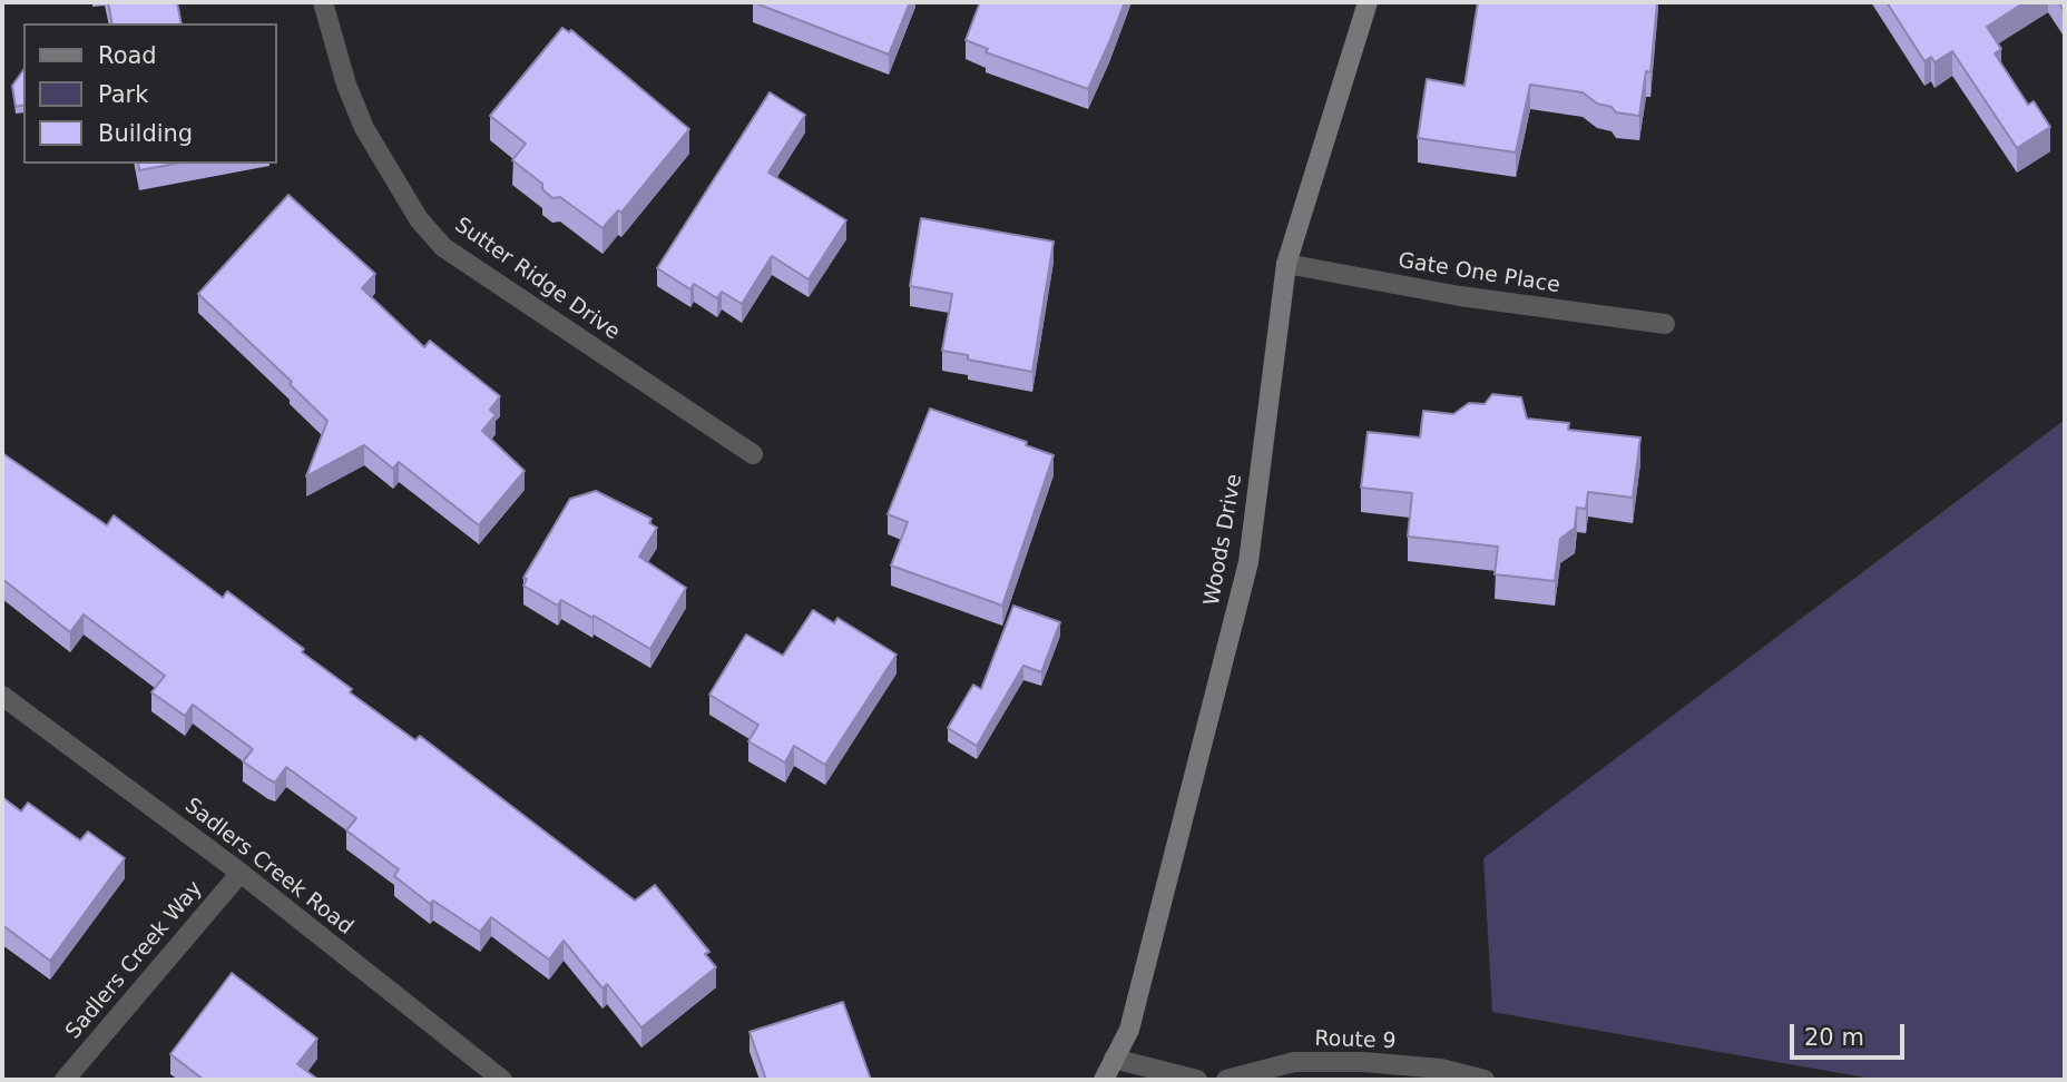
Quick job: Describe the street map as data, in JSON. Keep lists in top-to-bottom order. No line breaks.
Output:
{"streets":{"street":["Gate One Place","Sutter Ridge Drive","Woods Drive","Sadlers Creek Road","Sadlers Creek Way","Route 9"]},"crossings":[["Gate One Place","Woods Drive"],["Sadlers Creek Road","Sadlers Creek Way"]],"legend":["Road","Park","Building"],"scale_bar":"20 m"}
